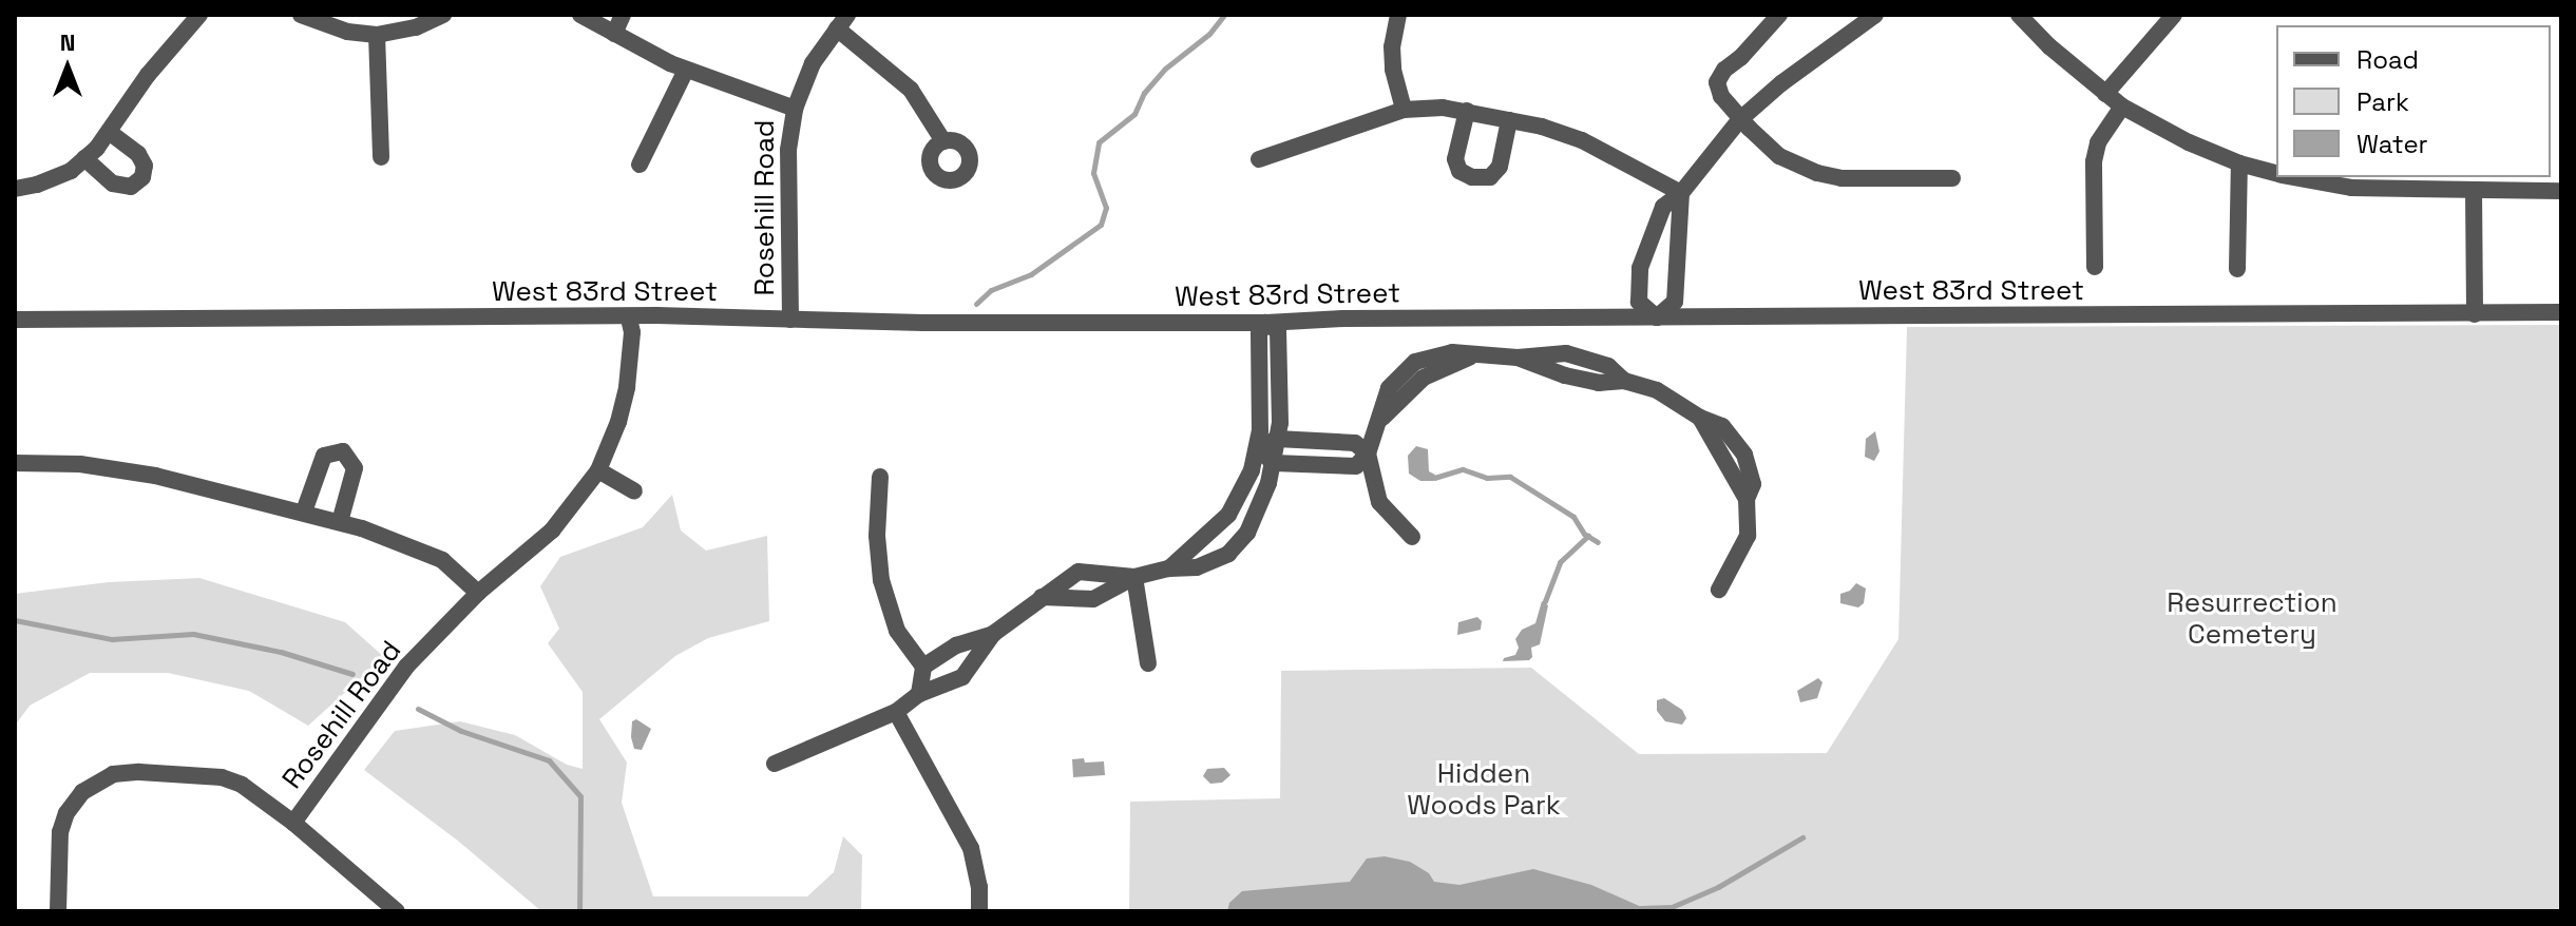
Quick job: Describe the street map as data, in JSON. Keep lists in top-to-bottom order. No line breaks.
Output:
{"streets":{"street":["Rosehill Road","West 83rd Street"]},"crossings":[["Rosehill Road","West 83rd Street"]],"parks":["Resurrection Cemetery","Hidden Woods Park"],"legend":["Road","Park","Water"],"north":"top"}
